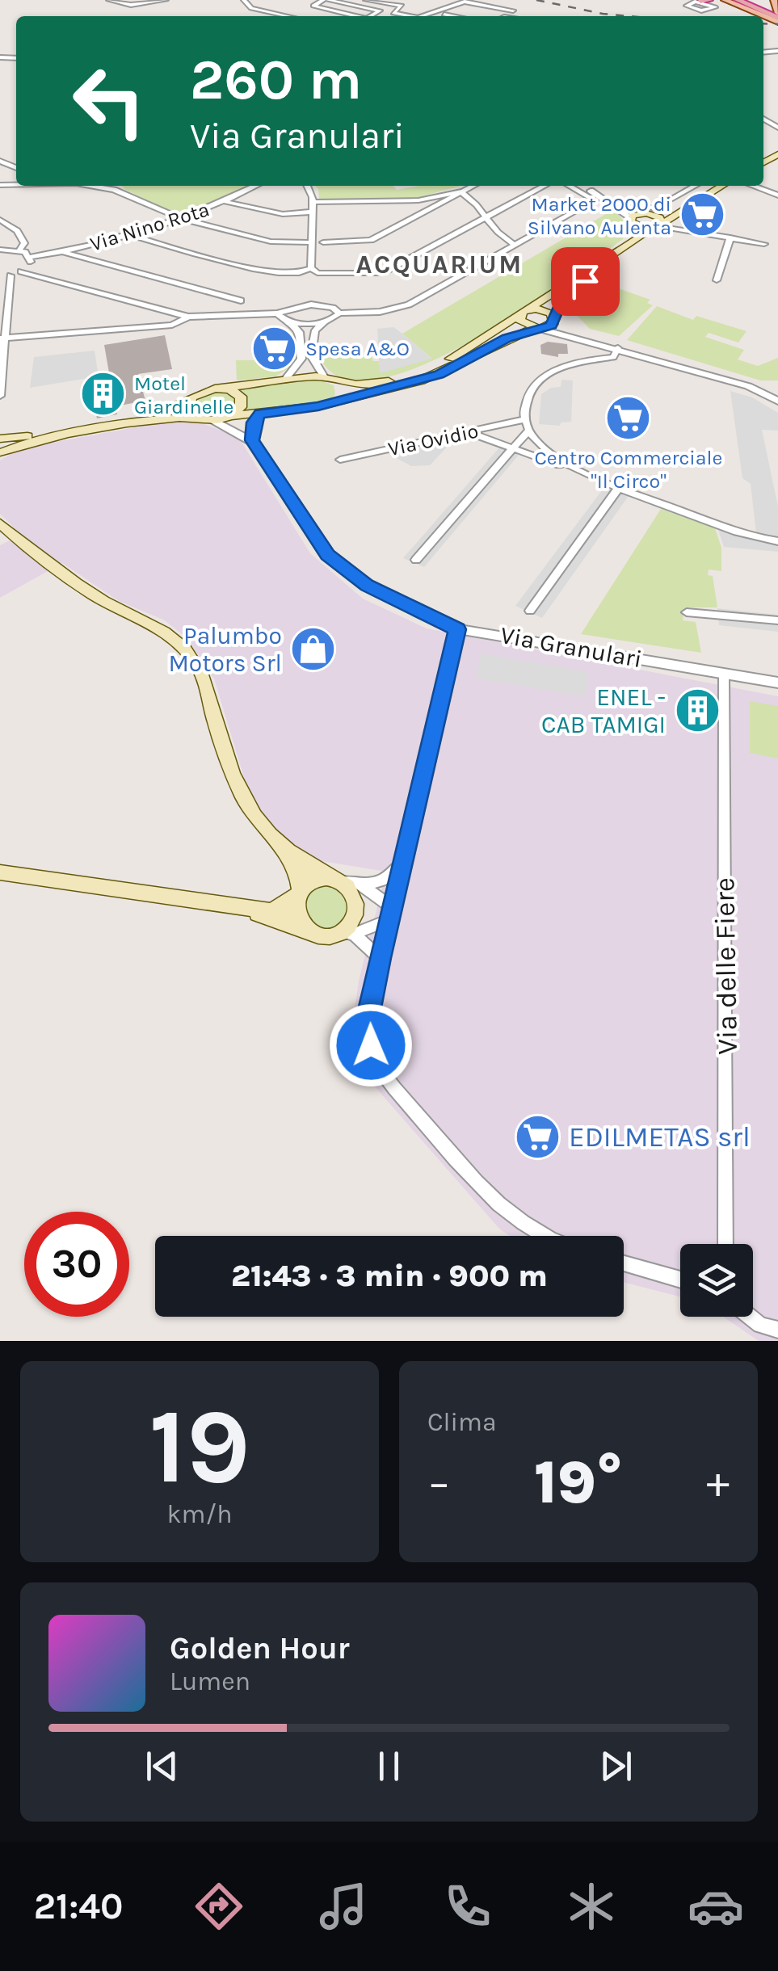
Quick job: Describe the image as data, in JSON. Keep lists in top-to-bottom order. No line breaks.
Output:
{"streets":{"street":["Via Nino Rota","Via Ovidio","Via Granulari","Via delle Fiere"]},"crossings":[["Via Granulari","Via delle Fiere"]],"districts":["ACQUARIUM"],"places":{"supermarket":["Market 2000 di Silvano Aulenta","Spesa A&O","Centro Commerciale \"Il Circo\"","EDILMETAS srl"],"building":["Motel Giardinelle","ENEL - CAB TAMIGI"],"shop":["Palumbo Motors Srl"]},"page":{"turn":["260 m","Via Granulari"],"limit":"30","trip":"21:43 · 3 min · 900 m","tile":[["19","km/h"],"Clima"],"heat":["−","19°","+"],"song":["Golden Hour","Lumen"],"tabs":"21:40"}}
